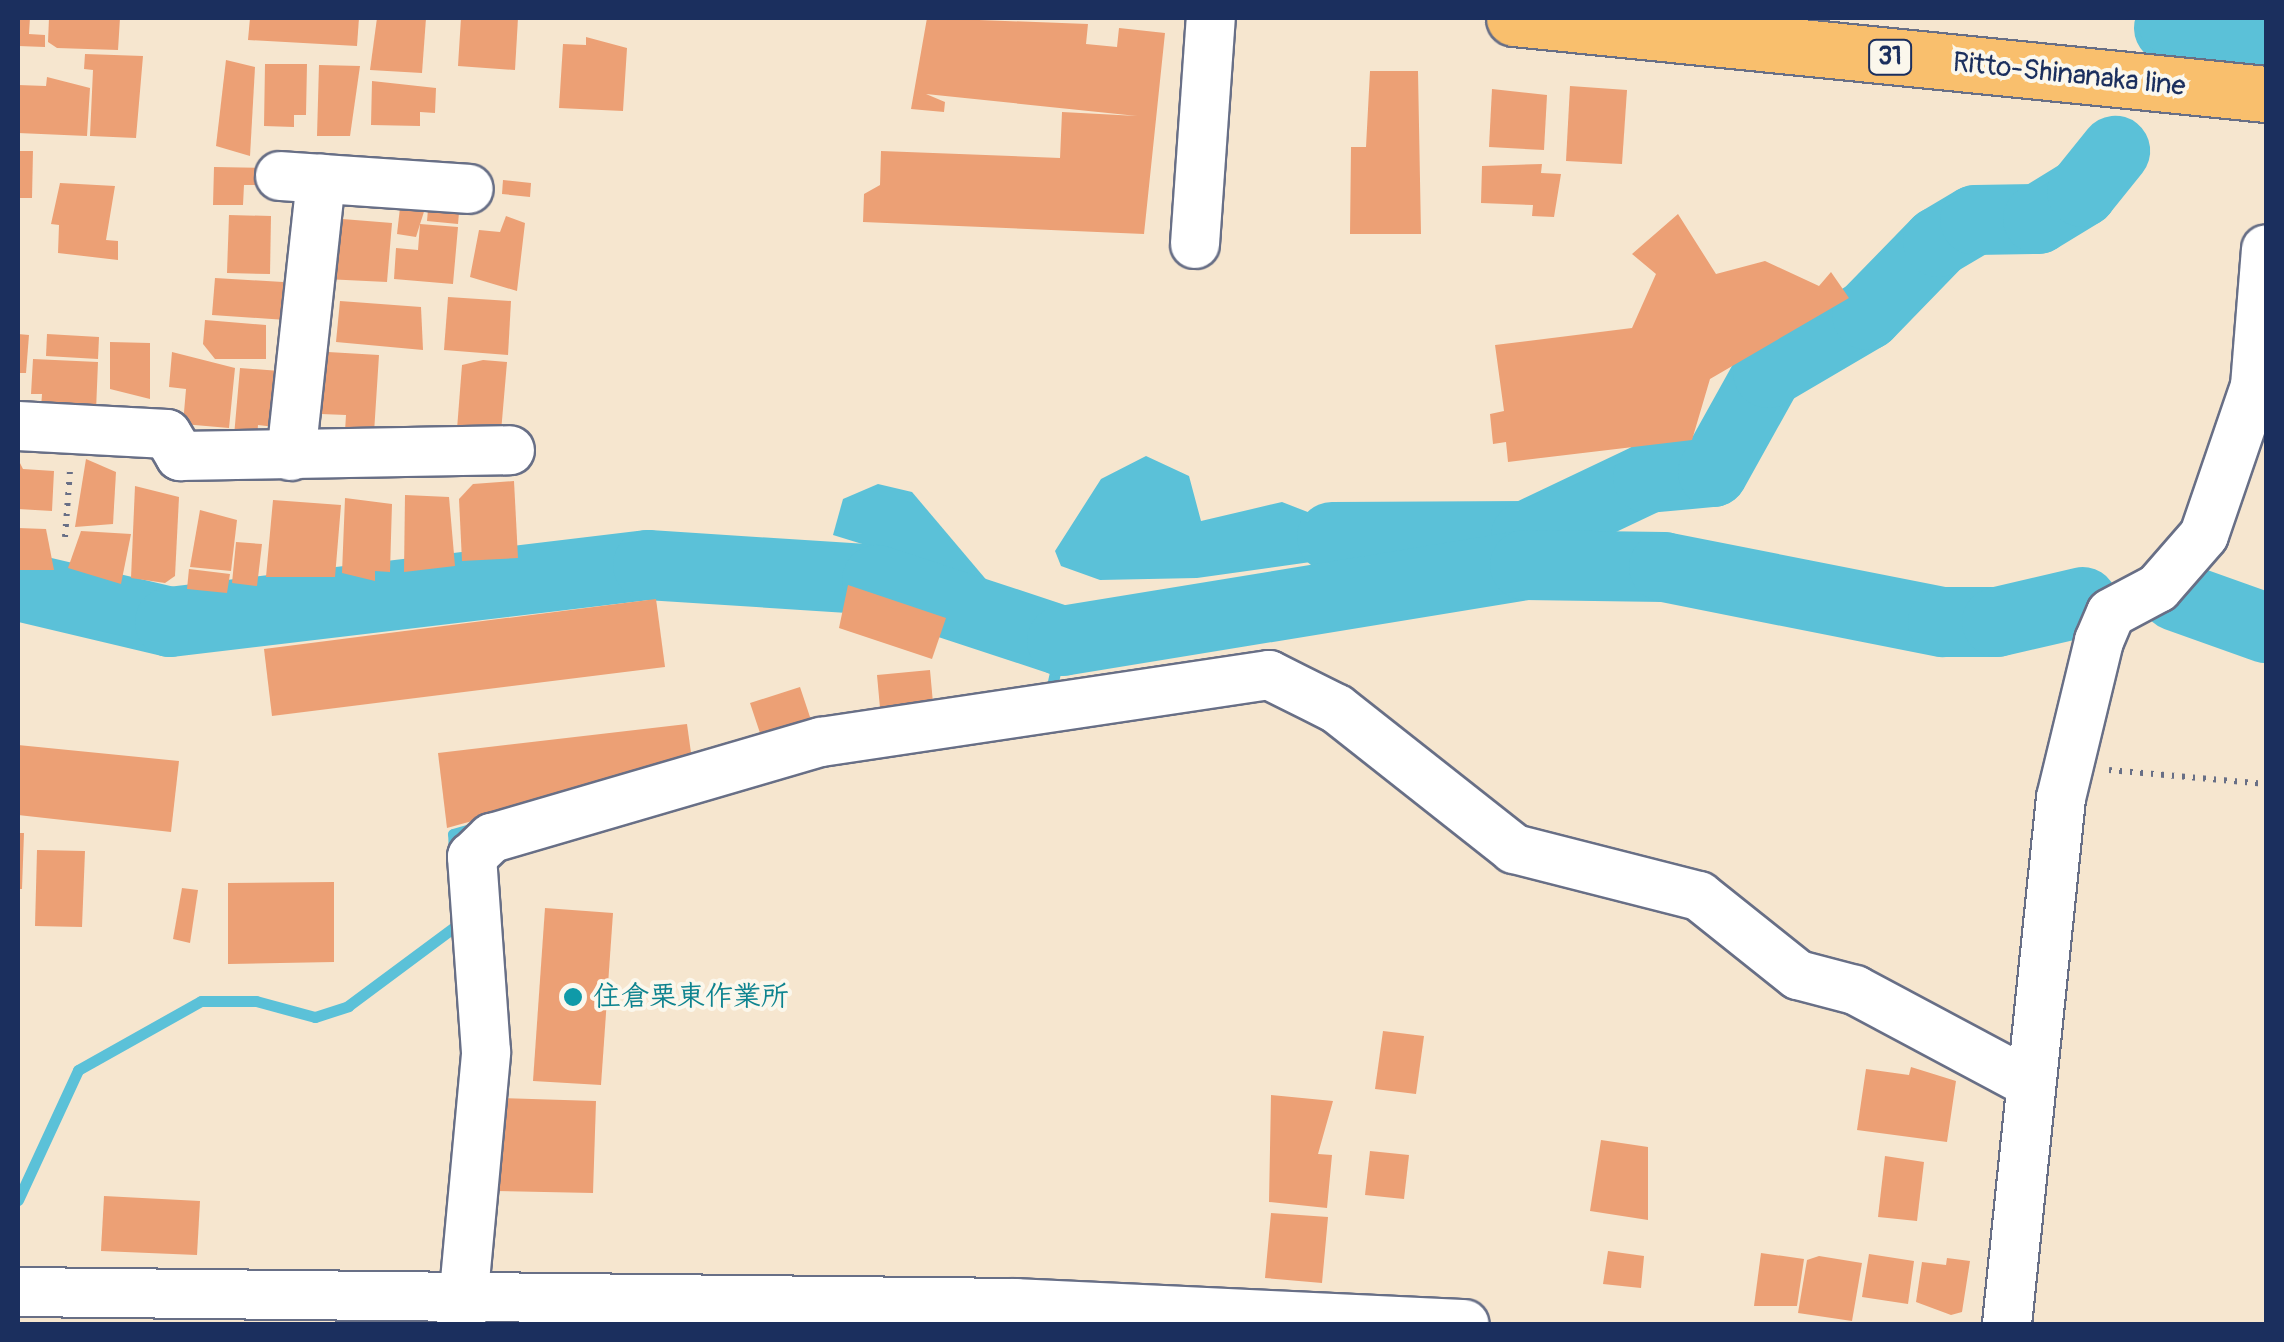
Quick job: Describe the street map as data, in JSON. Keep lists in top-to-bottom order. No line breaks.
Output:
{"streets":{"main road":["31","Ritto-Shinanaka line"]},"places":["住倉栗東作業所"]}
